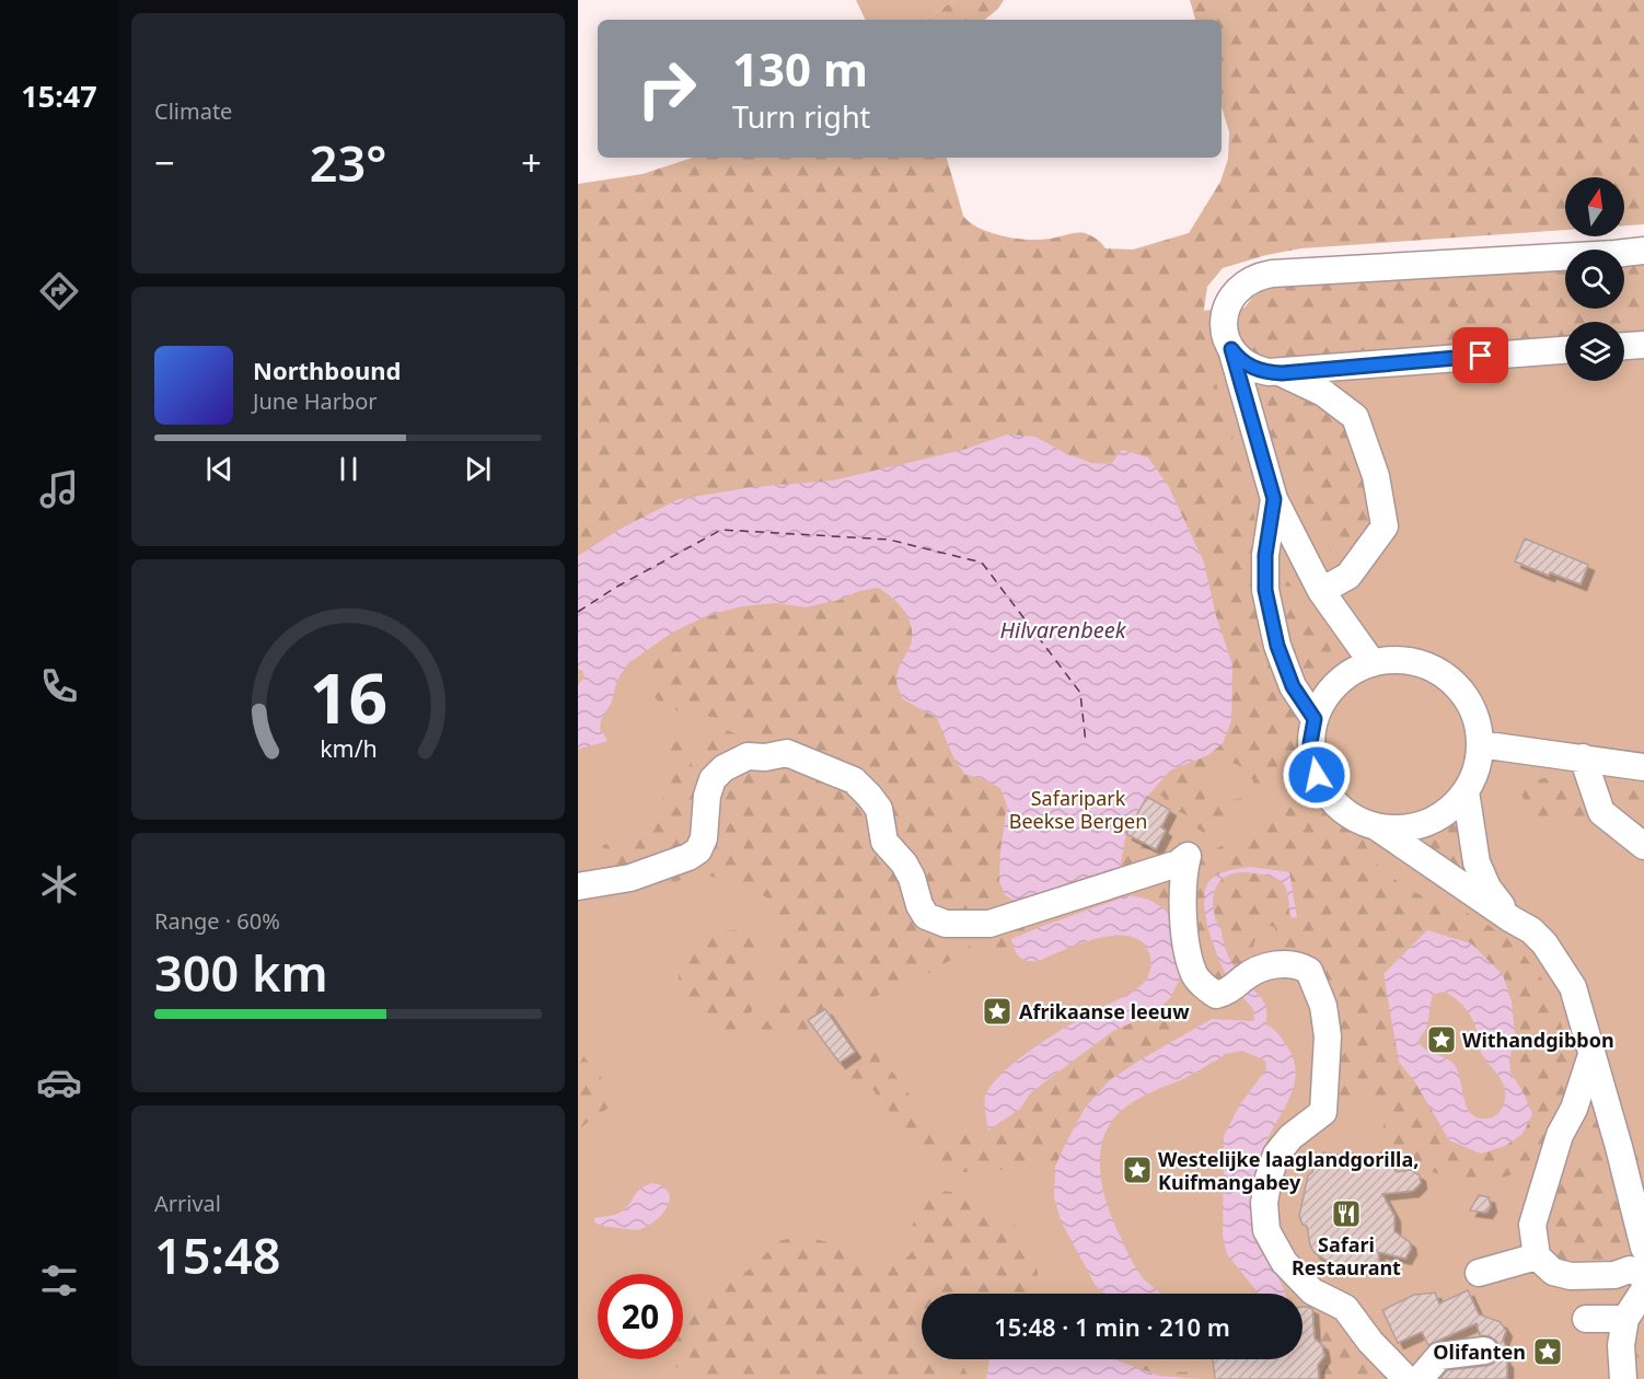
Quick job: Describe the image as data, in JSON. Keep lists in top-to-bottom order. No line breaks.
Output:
{"water":["Hilvarenbeek"],"parks":["Safaripark Beekse Bergen"],"places":{"place":["Afrikaanse leeuw","Withandgibbon","Westelijke laaglandgorilla, Kuifmangabey","Olifanten"],"restaurant":["Safari Restaurant"]},"north":"top","page":{"tabs":"15:47","tile":["Climate",["Range · 60%","300 km"],["Arrival","15:48"]],"turn":["130 m","Turn right"],"heat":["−","23°","+"],"song":["Northbound","June Harbor"],"limit":"20","trip":"15:48 · 1 min · 210 m","gauge":["16","km/h"]}}
